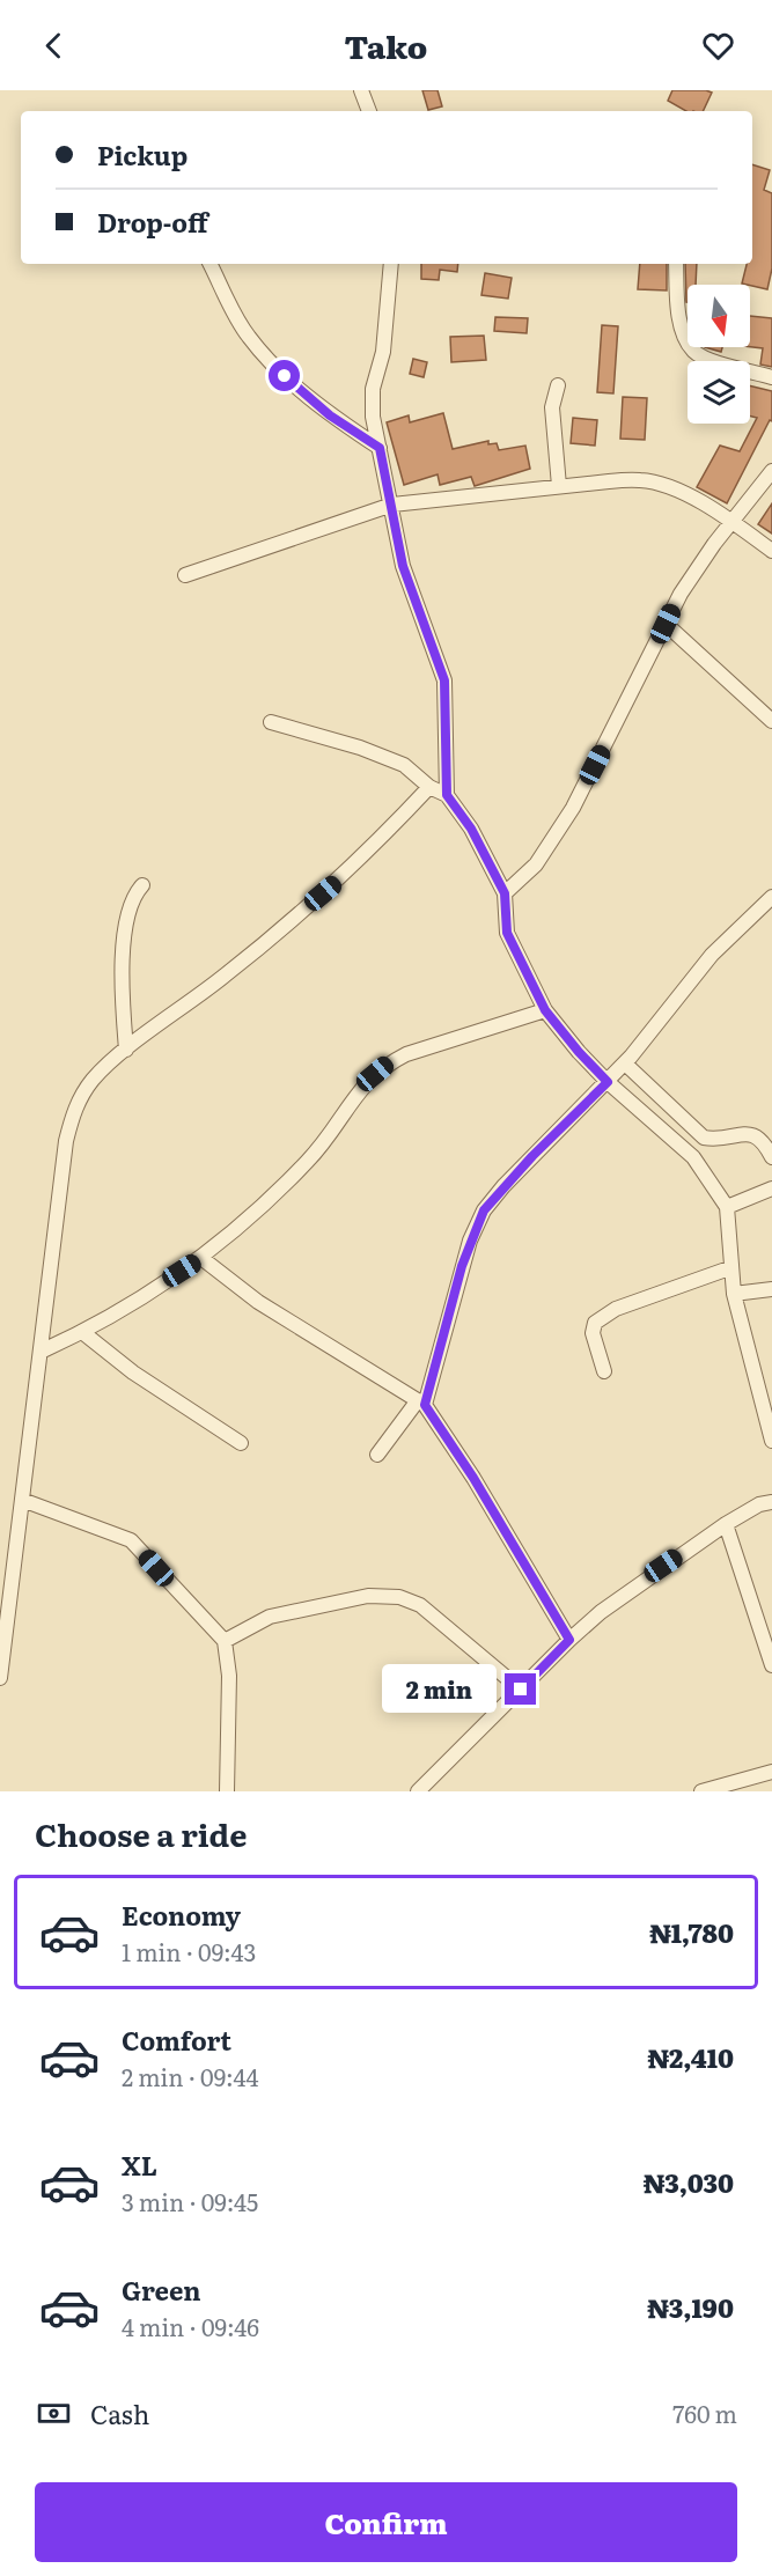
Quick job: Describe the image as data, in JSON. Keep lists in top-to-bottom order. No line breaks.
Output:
{"north":"bottom","page":{"header":"Tako","banner":["Pickup","Drop-off"],"bubble":"2 min","heading":"Choose a ride","list":[{"name":"Economy","note":"1 min · 09:43","value":"₦1,780"},{"name":"Comfort","note":"2 min · 09:44","value":"₦2,410"},{"name":"XL","note":"3 min · 09:45","value":"₦3,030"},{"name":"Green","note":"4 min · 09:46","value":"₦3,190"}],"pay":["Cash","760 m"],"buttons":"Confirm"}}
